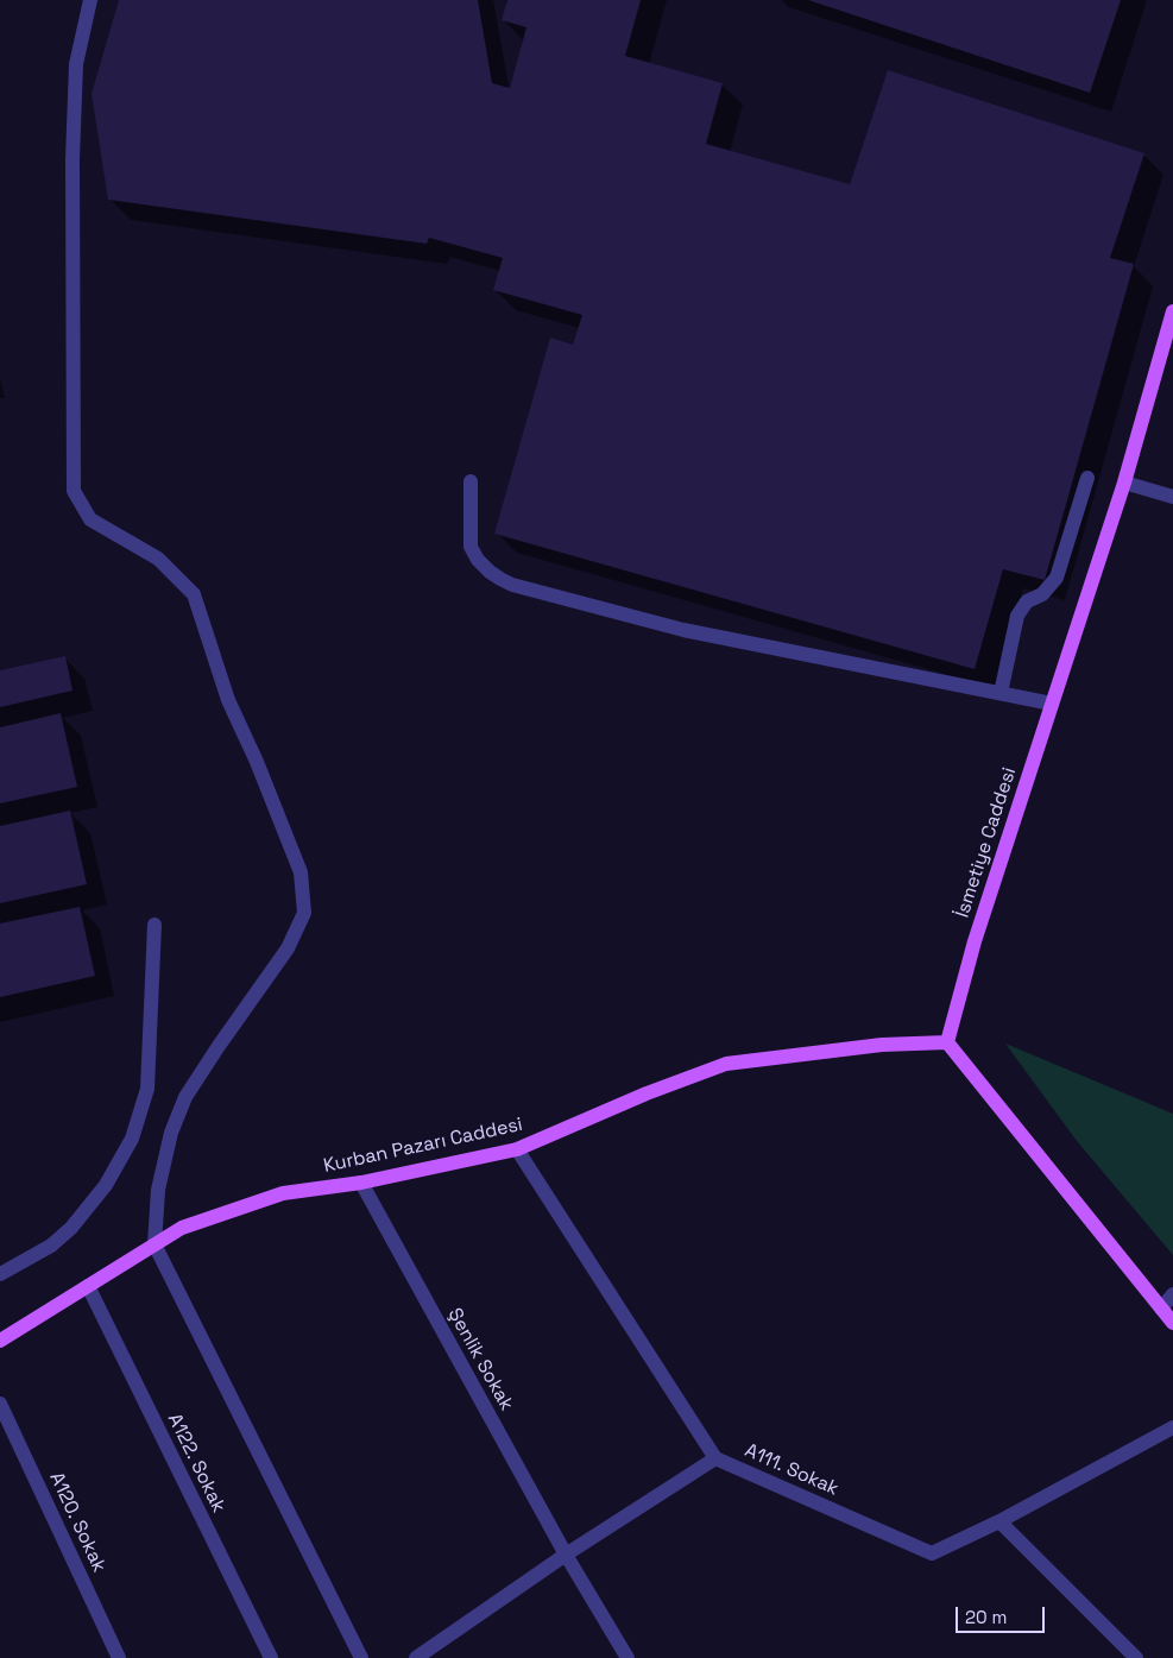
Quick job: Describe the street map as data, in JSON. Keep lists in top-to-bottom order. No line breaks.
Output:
{"streets":{"main road":["İsmetiye Caddesi","Kurban Pazarı Caddesi"],"street":["Şenlik Sokak","A122. Sokak","A111. Sokak","A120. Sokak"]},"crossings":[["İsmetiye Caddesi","Kurban Pazarı Caddesi"],["Kurban Pazarı Caddesi","Şenlik Sokak"],["Kurban Pazarı Caddesi","A122. Sokak"],["Şenlik Sokak","A111. Sokak"]],"scale_bar":"20 m"}
